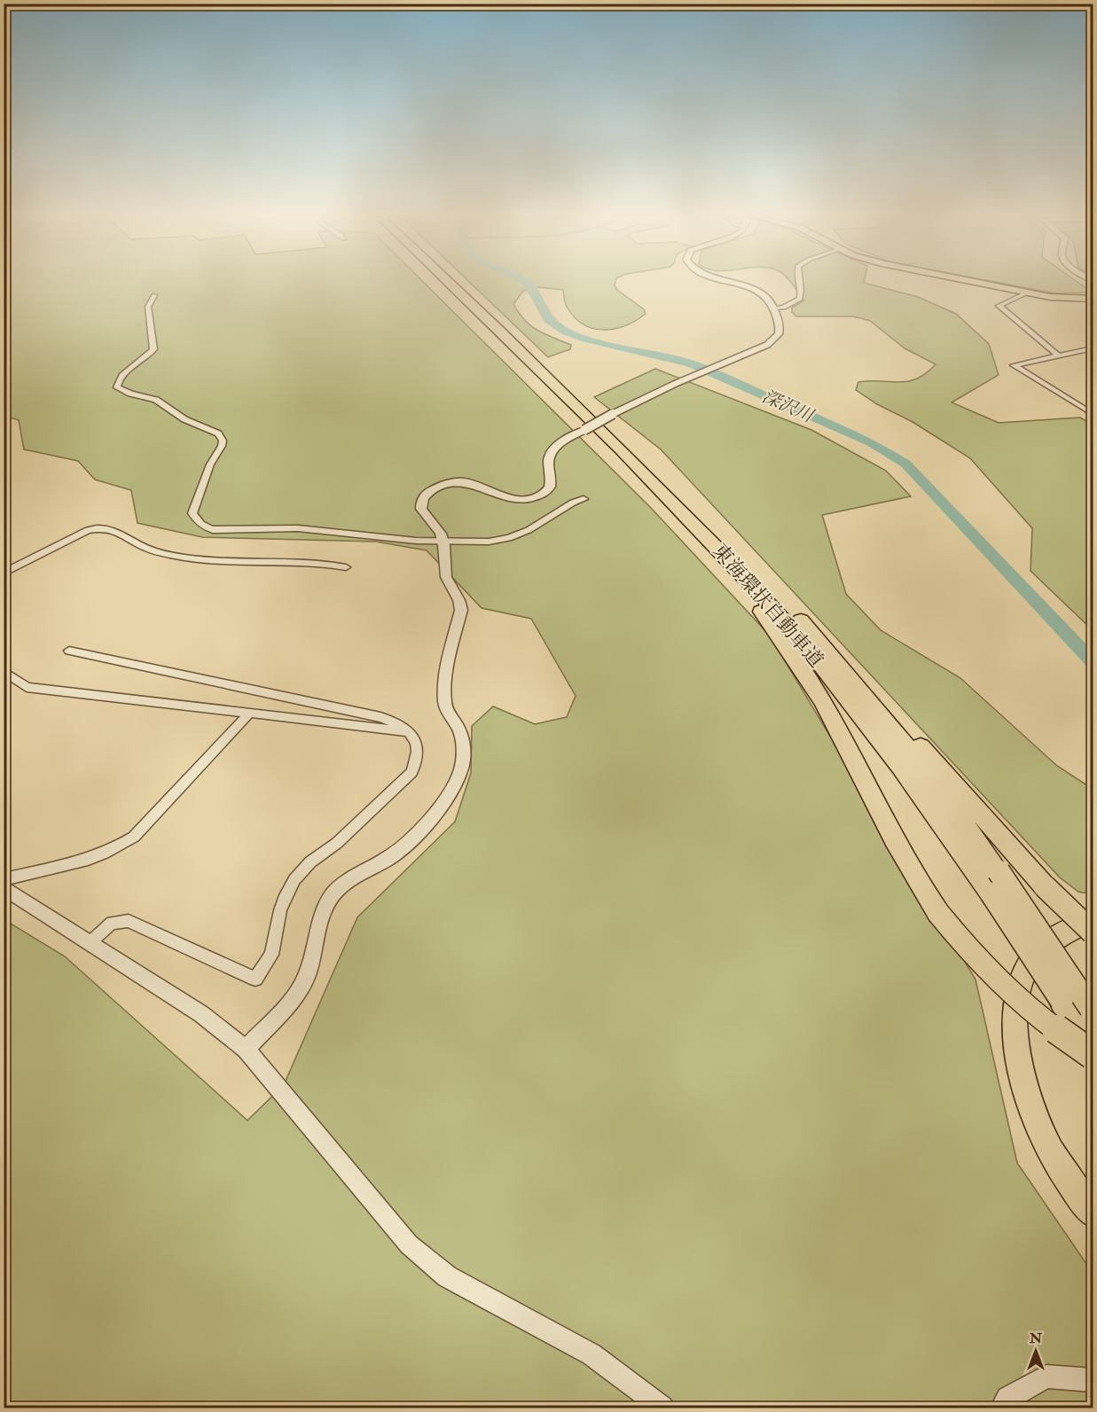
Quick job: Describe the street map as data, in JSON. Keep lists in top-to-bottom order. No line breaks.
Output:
{"streets":{"highway":["東海環状自動車道"]},"water":["深沢川"],"north":"top"}
